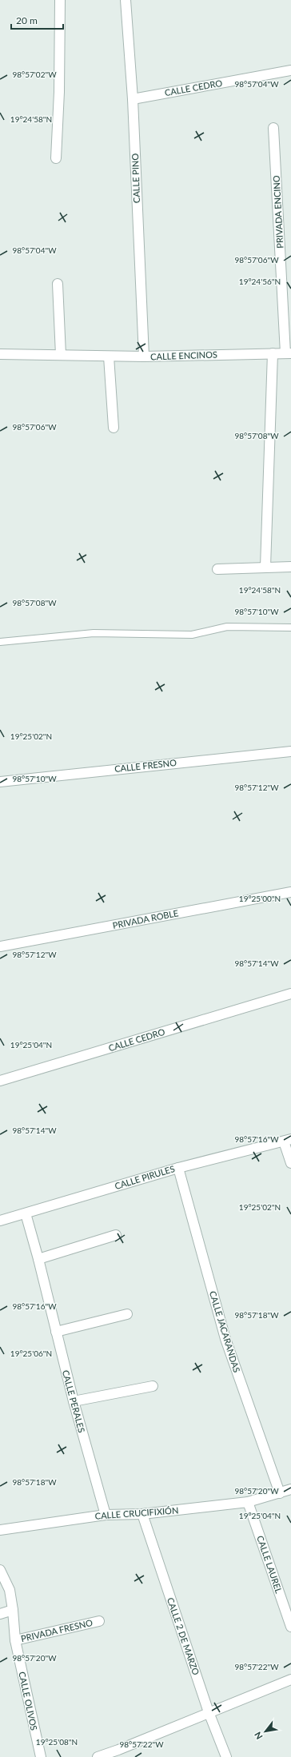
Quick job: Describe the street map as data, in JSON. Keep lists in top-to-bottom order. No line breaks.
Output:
{"streets":{"street":["CALLE CEDRO","CALLE PINO","PRIVADA ENCINO","CALLE ENCINOS","CALLE FRESNO","PRIVADA ROBLE","CALLE PIRULES","CALLE JACARANDAS","CALLE PERALES","CALLE CRUCIFIXIÓN","CALLE LAUREL","PRIVADA FRESNO","CALLE 2 DE MARZO","CALLE OLIVOS"]},"crossings":[["CALLE CEDRO","CALLE PINO"],["CALLE PINO","CALLE ENCINOS"],["PRIVADA ENCINO","CALLE ENCINOS"],["CALLE PIRULES","CALLE JACARANDAS"],["CALLE PIRULES","CALLE PERALES"],["CALLE JACARANDAS","CALLE CRUCIFIXIÓN"],["CALLE PERALES","CALLE CRUCIFIXIÓN"],["CALLE CRUCIFIXIÓN","CALLE LAUREL"],["CALLE CRUCIFIXIÓN","CALLE 2 DE MARZO"],["PRIVADA FRESNO","CALLE OLIVOS"]],"scale_bar":"20 m","north":"bottom left","coordinates":["98°57'02\"W","98°57'04\"W","19°24'58\"N","98°57'06\"W","19°24'56\"N","98°57'08\"W","98°57'10\"W","19°25'02\"N","98°57'12\"W","19°25'00\"N","98°57'14\"W","19°25'04\"N","98°57'16\"W","98°57'18\"W","19°25'06\"N","98°57'20\"W","98°57'22\"W","19°25'08\"N"]}
